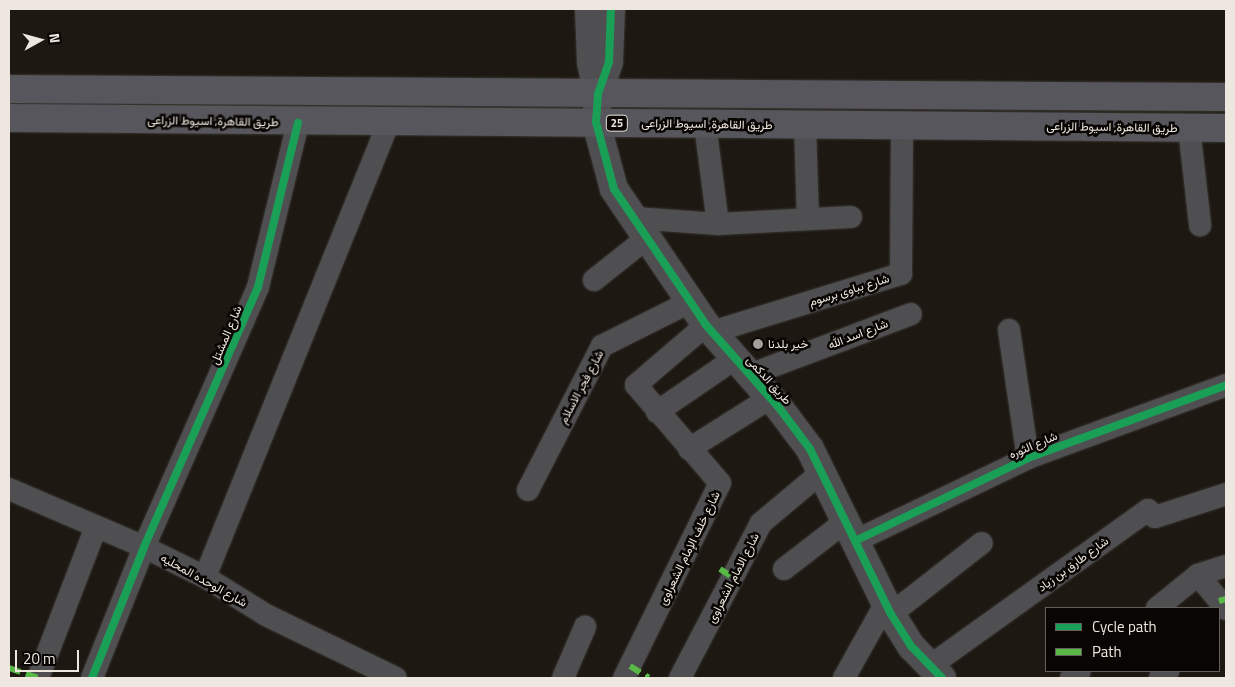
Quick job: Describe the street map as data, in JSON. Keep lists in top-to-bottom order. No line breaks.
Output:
{"streets":{"highway":["طريق القاهرة, اسيوط الزراعى","25"],"street":["شارع بباوى برسوم","شارع اسد الله","شارع المشتل","طريق الدكمى","شارع فجر الاسلام","شارع الثوره","شارع خلف الإمام الشعراوى","شارع طارق بن زياد","شارع الامام الشعراوى","شارع الوحده المحليه"]},"crossings":[["طريق القاهرة, اسيوط الزراعى","شارع بباوى برسوم"],["طريق القاهرة, اسيوط الزراعى","شارع المشتل"],["طريق القاهرة, اسيوط الزراعى","طريق الدكمى"],["شارع بباوى برسوم","طريق الدكمى"],["شارع بباوى برسوم","شارع خلف الإمام الشعراوى"],["شارع اسد الله","طريق الدكمى"],["شارع اسد الله","شارع خلف الإمام الشعراوى"],["شارع المشتل","شارع الوحده المحليه"],["طريق الدكمى","شارع فجر الاسلام"],["طريق الدكمى","شارع الثوره"],["طريق الدكمى","شارع خلف الإمام الشعراوى"],["طريق الدكمى","شارع طارق بن زياد"],["طريق الدكمى","شارع الامام الشعراوى"]],"places":["خير بلدنا"],"legend":["Cycle path","Path"],"scale_bar":"20 m","north":"right"}
